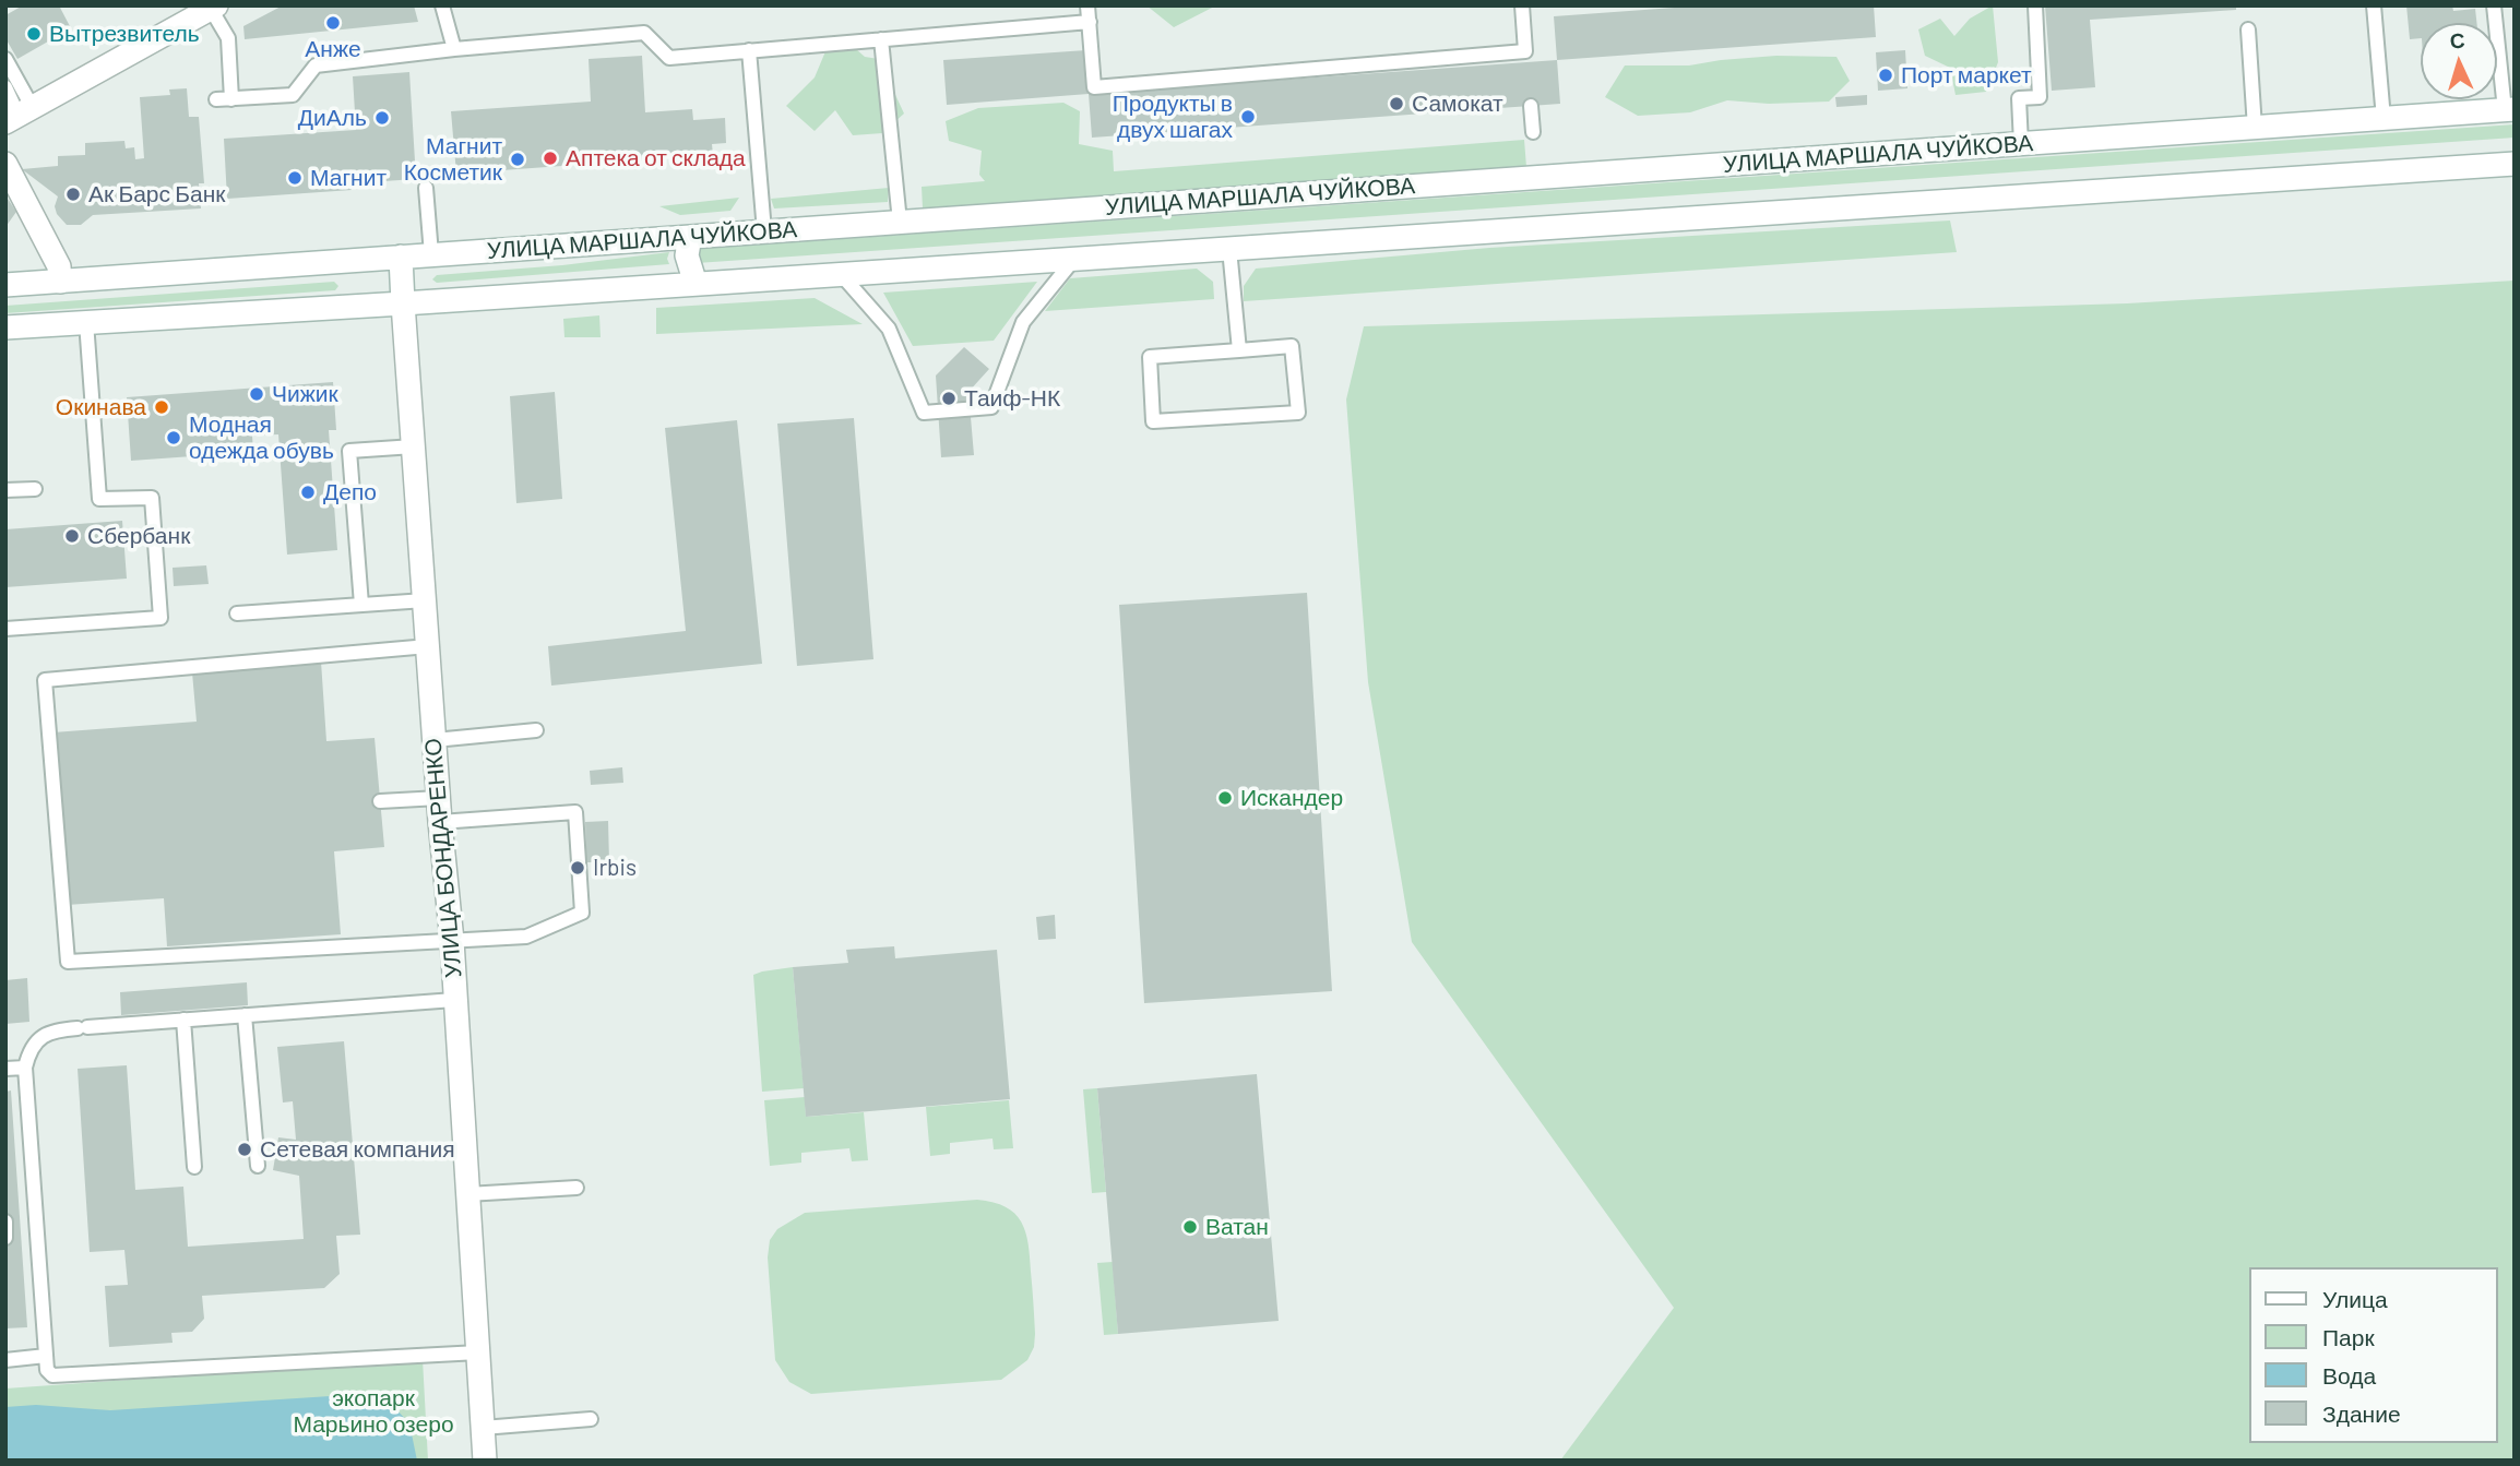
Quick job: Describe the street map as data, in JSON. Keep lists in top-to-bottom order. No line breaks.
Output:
{"streets":{"main road":["УЛИЦА МАРШАЛА ЧУЙКОВА","УЛИЦА БОНДАРЕНКО"]},"crossings":[["УЛИЦА МАРШАЛА ЧУЙКОВА","УЛИЦА БОНДАРЕНКО"]],"parks":["экопарк Марьино озеро"],"places":["Анже","Вытрезвитель","Порт маркет","Самокат","Продукты в двух шагах","ДиАль","Аптека от склада","Магнит Косметик","Магнит","Ак Барс Банк","Чижик","Таиф-НК","Окинава","Модная одежда обувь","Депо","Сбербанк","Искандер","Irbis","Сетевая компания","Ватан"],"legend":["Улица","Парк","Вода","Здание"],"north":"top"}
